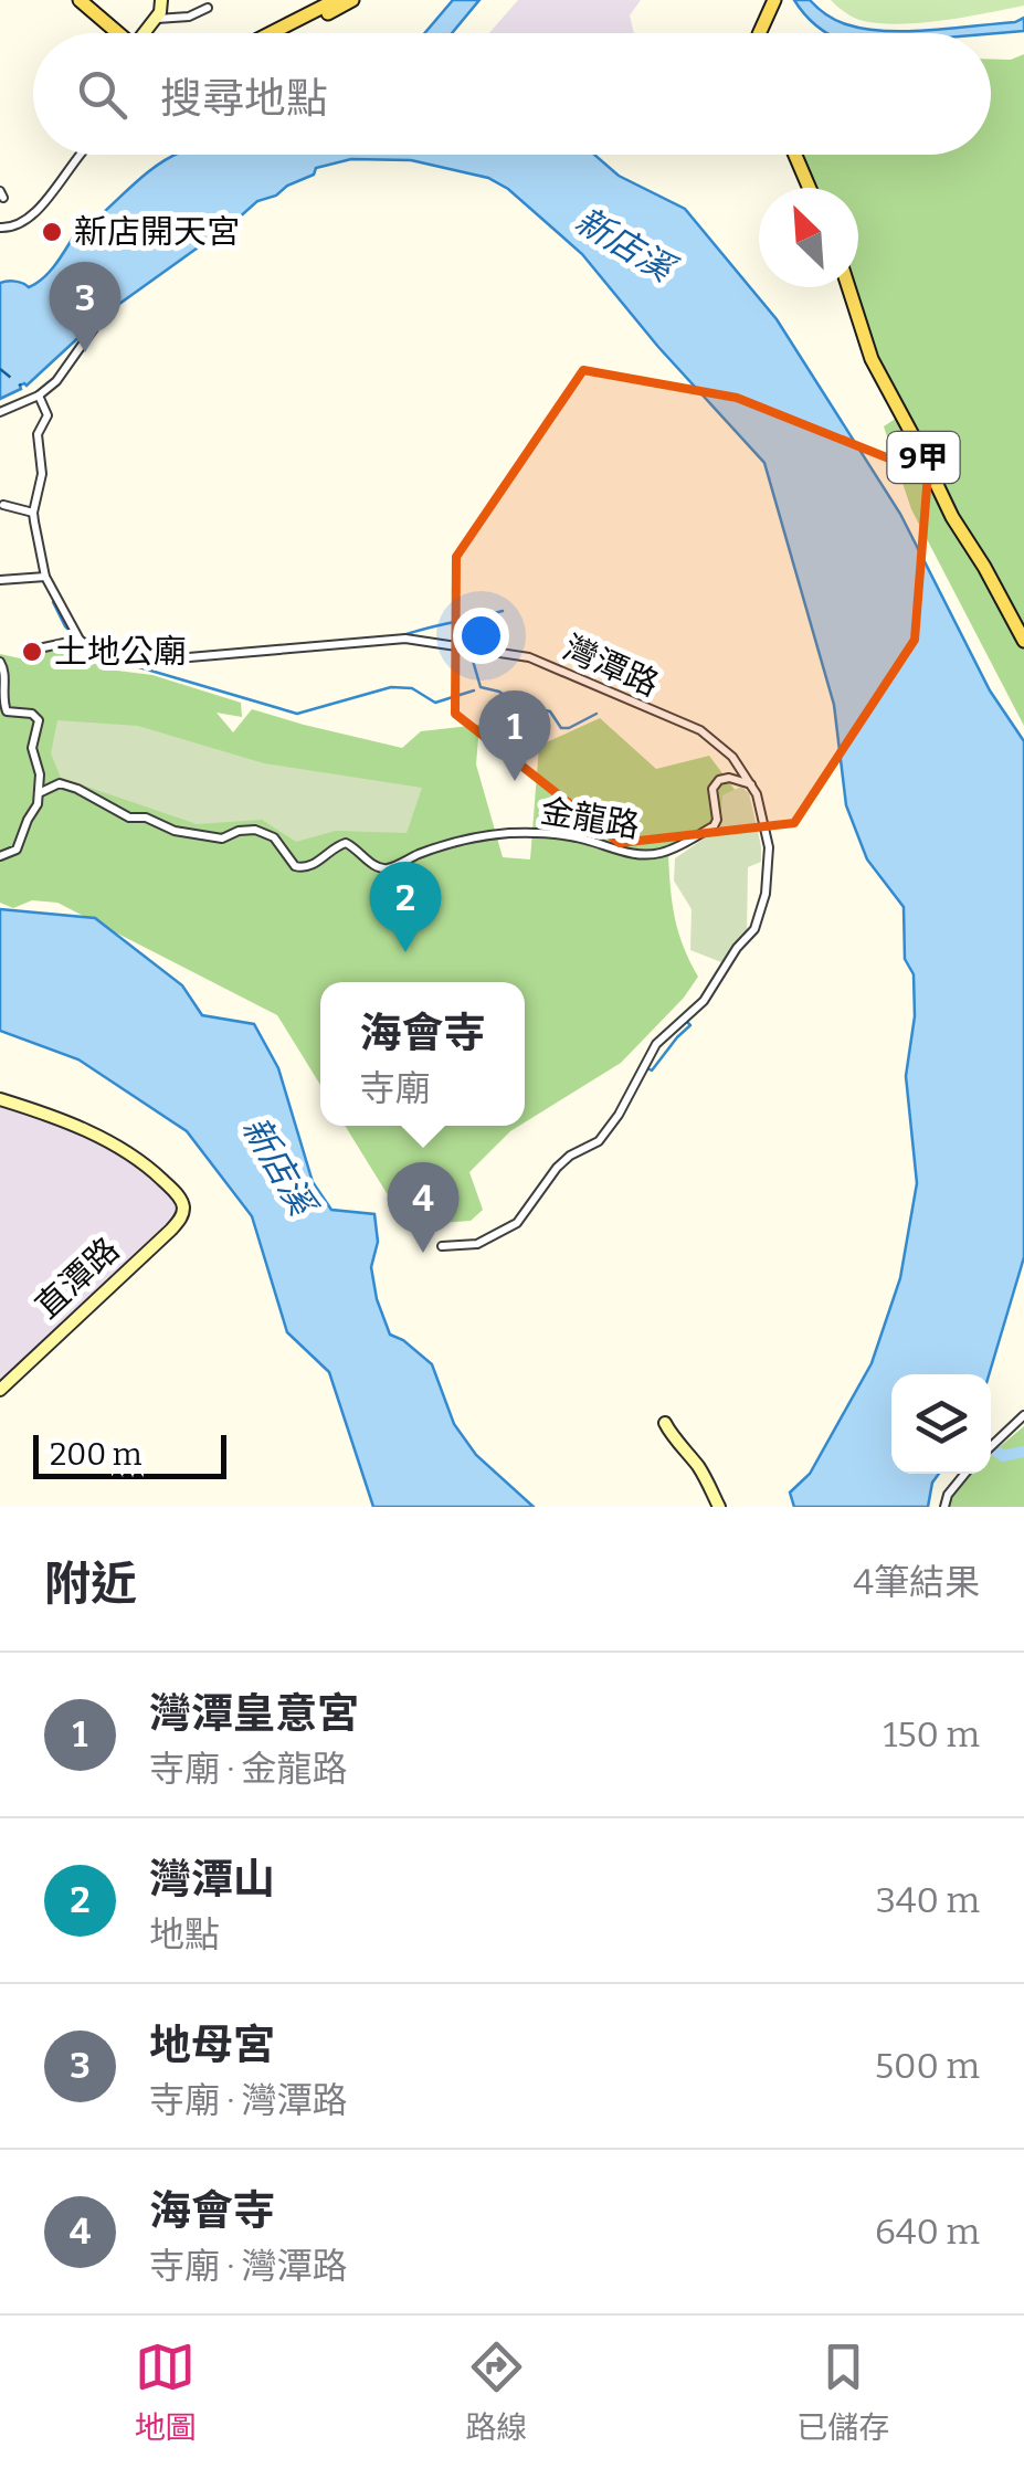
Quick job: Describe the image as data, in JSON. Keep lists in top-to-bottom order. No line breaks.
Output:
{"streets":{"main road":["9甲"],"street":["灣潭路","金龍路","直潭路"]},"crossings":[["灣潭路","金龍路"]],"water":["新店溪"],"places":["新店開天宮","土地公廟"],"scale_bar":"200 m","north":"top left","page":{"search":"搜尋地點","pins":["3","1","2","4"],"popup":["海會寺","寺廟"],"scale":"200 m","heading":["附近","4筆結果"],"list":[{"mark":"1","name":"灣潭皇意宮","note":"寺廟 · 金龍路","value":"150 m"},{"mark":"2","name":"灣潭山","note":"地點","value":"340 m"},{"mark":"3","name":"地母宮","note":"寺廟 · 灣潭路","value":"500 m"},{"mark":"4","name":"海會寺","note":"寺廟 · 灣潭路","value":"640 m"}],"nav":["地圖","路線","已儲存"]}}
